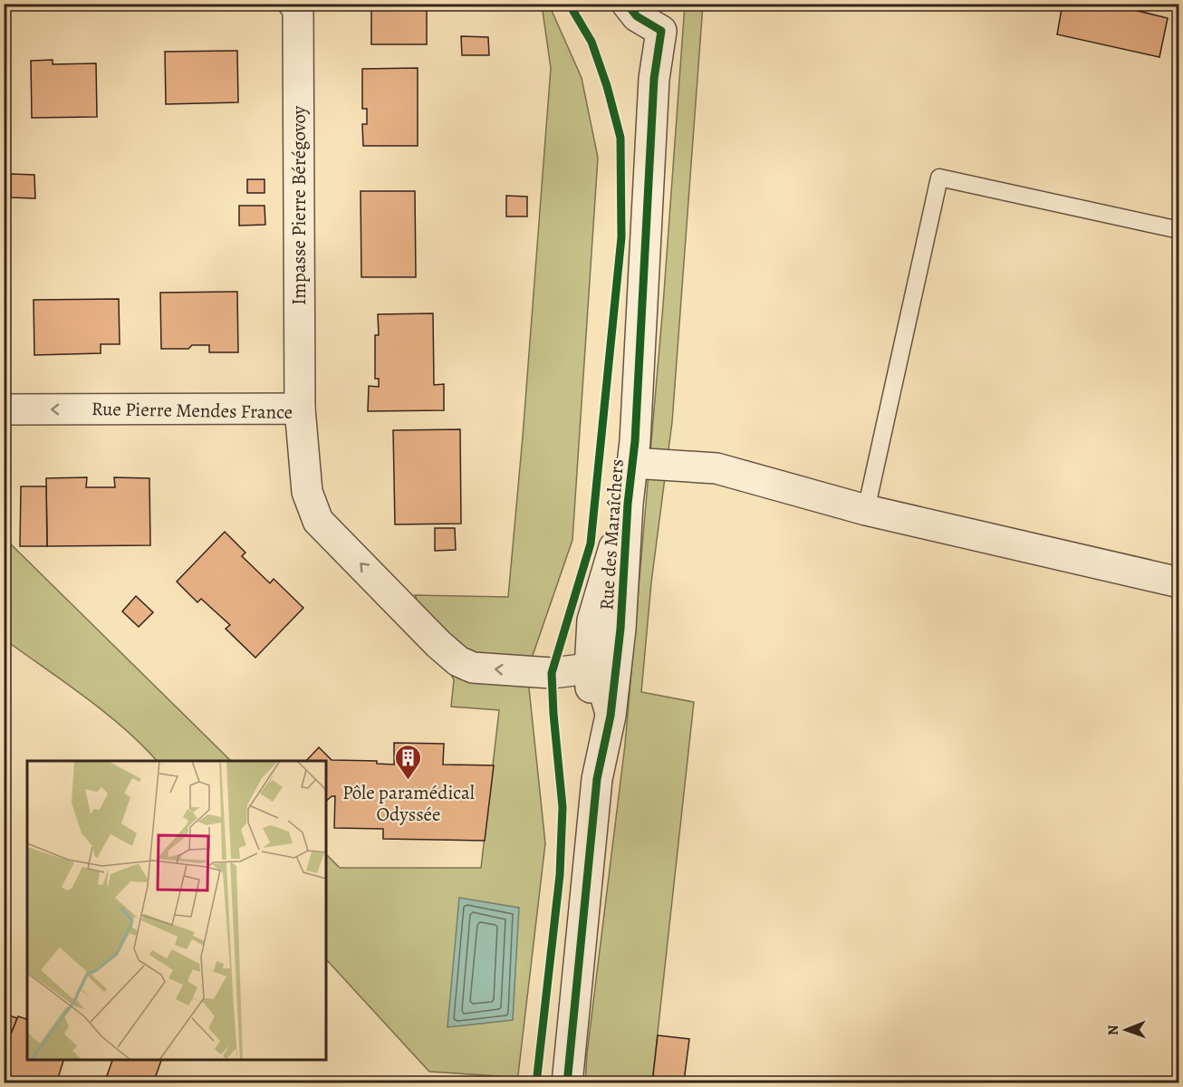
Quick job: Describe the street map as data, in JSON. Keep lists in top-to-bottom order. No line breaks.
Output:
{"streets":{"street":["Impasse Pierre Bérégovoy","Rue Pierre Mendes France","Rue des Maraîchers"]},"crossings":[["Impasse Pierre Bérégovoy","Rue Pierre Mendes France"],["Rue Pierre Mendes France","Rue des Maraîchers"]],"one_way":["Rue Pierre Mendes France"],"places":{"building":["Pôle paramédical Odyssée"]},"north":"left"}
